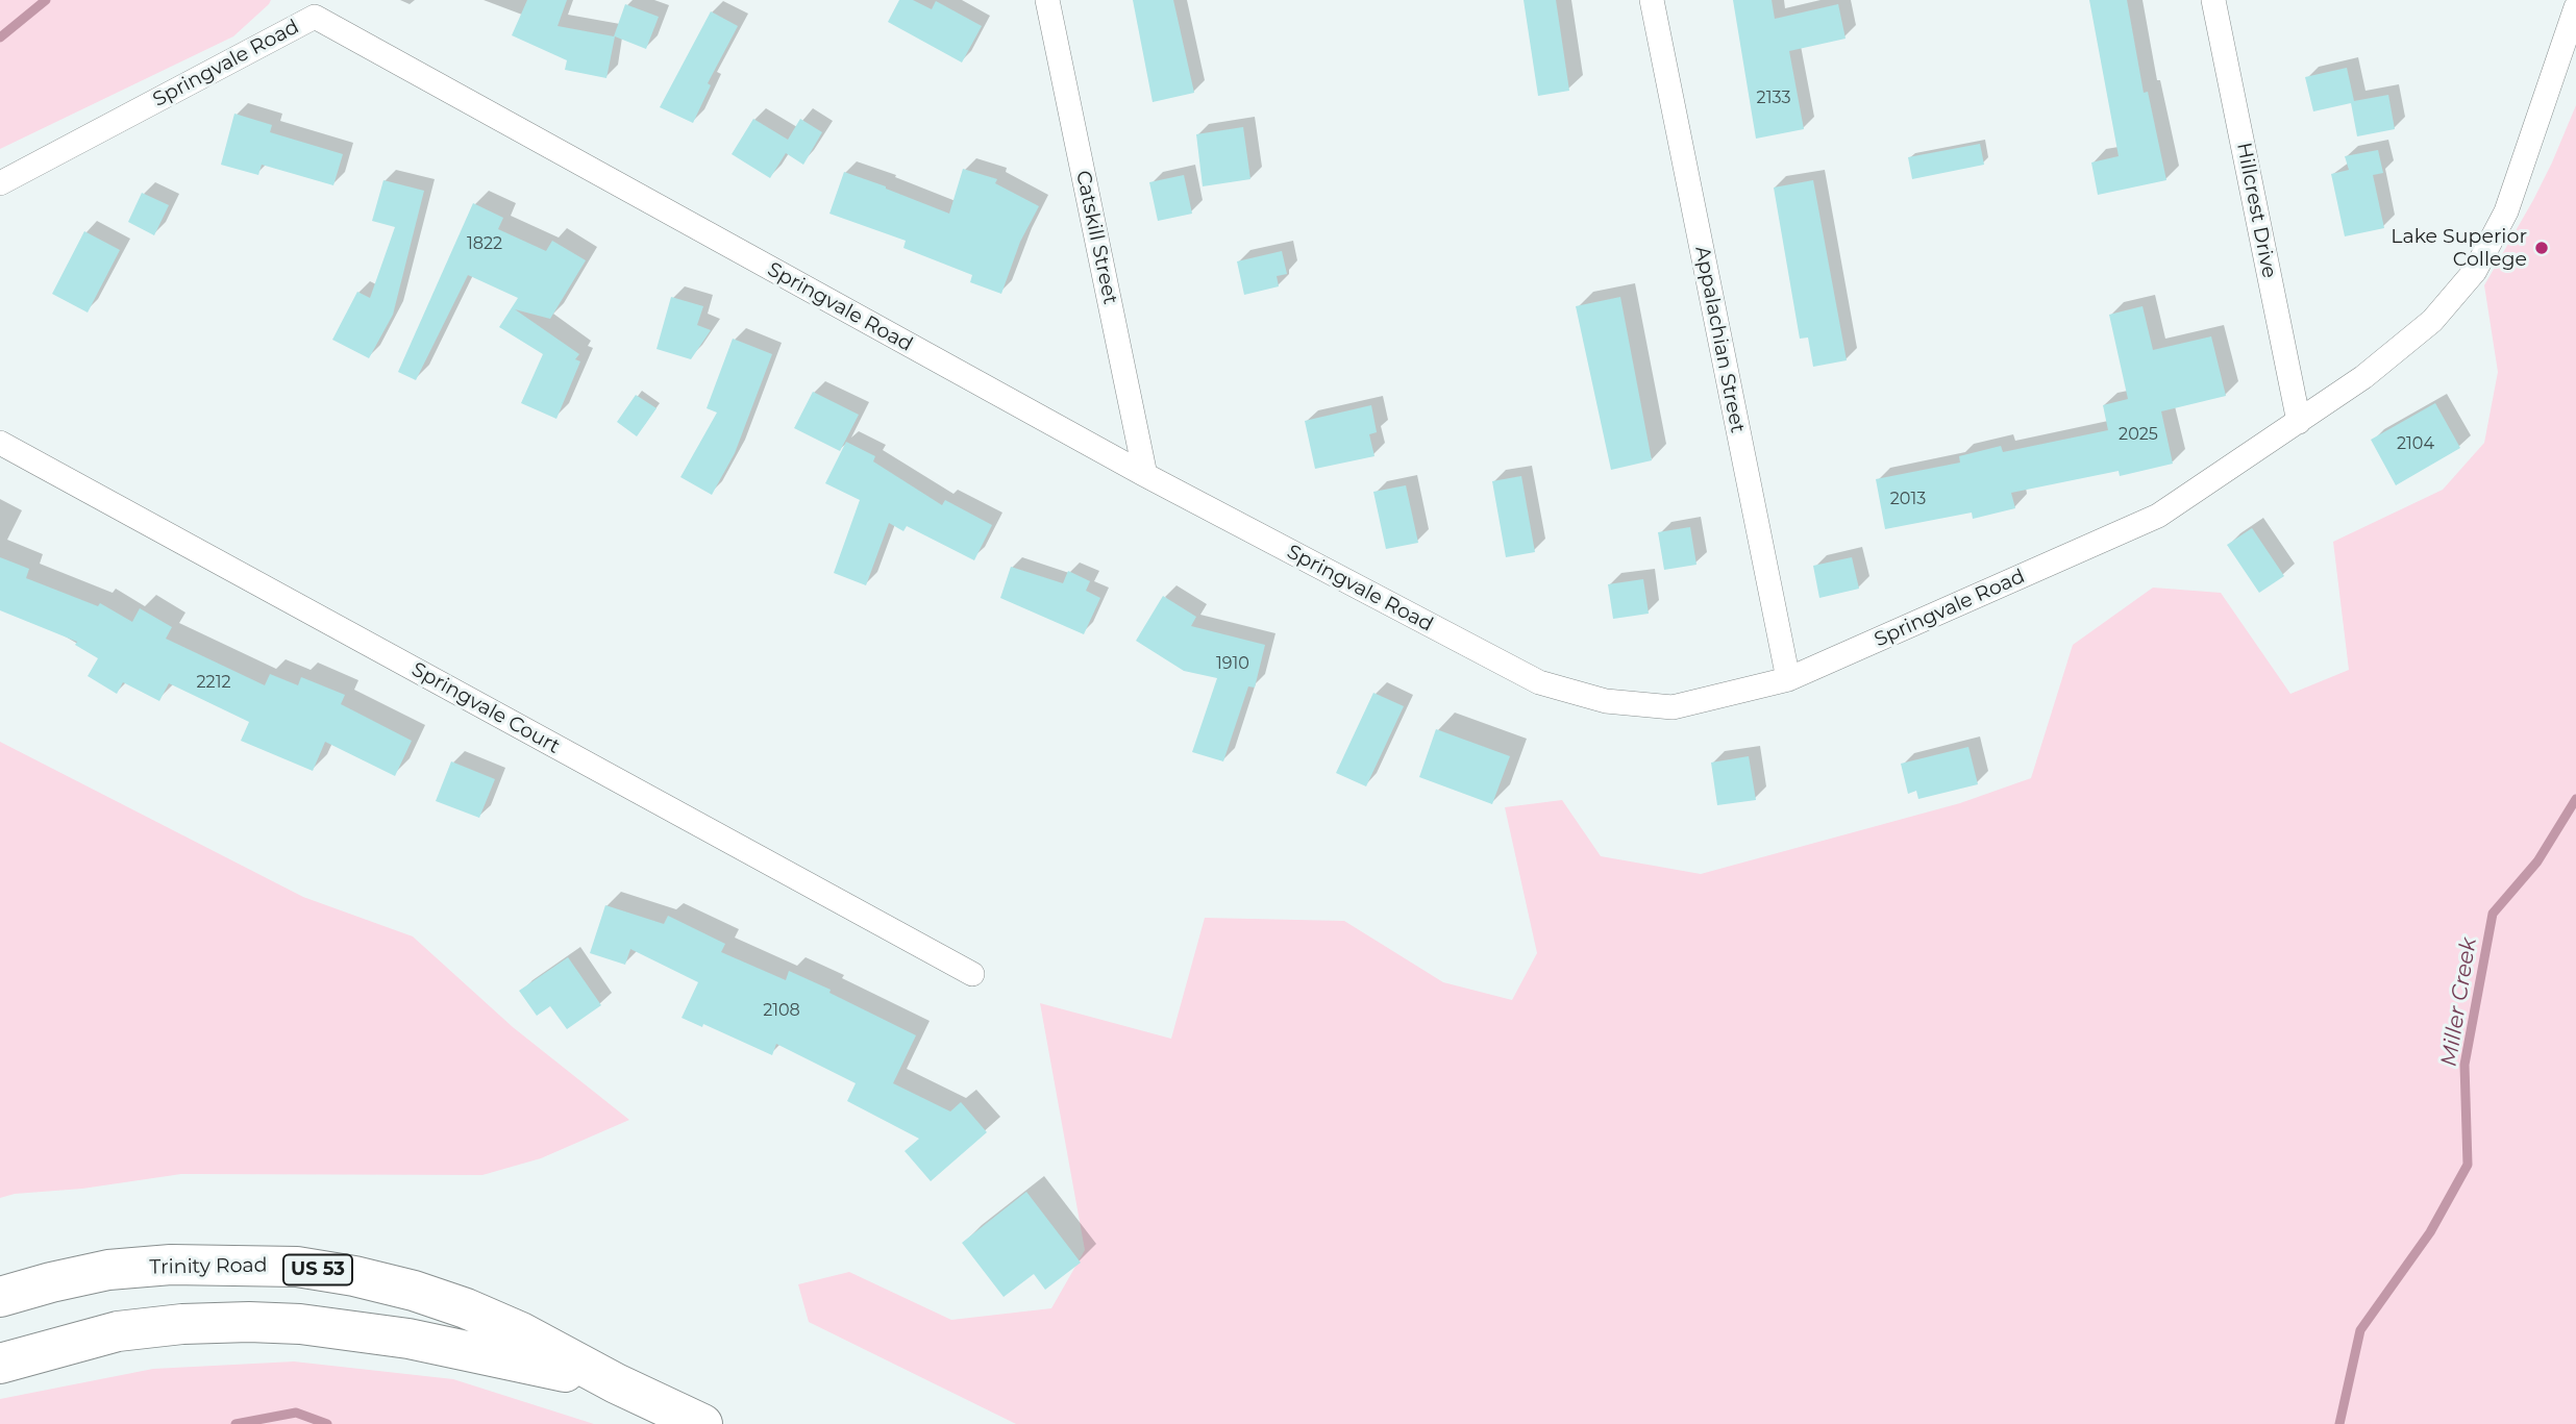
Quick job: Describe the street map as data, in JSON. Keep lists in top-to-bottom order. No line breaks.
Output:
{"streets":{"highway":["Trinity Road","US 53"],"street":["Springvale Road","Hillcrest Drive","Catskill Street","Appalachian Street","Springvale Court"]},"crossings":[["Springvale Road","Hillcrest Drive"],["Springvale Road","Catskill Street"],["Springvale Road","Appalachian Street"]],"water":["Miller Creek"],"places":["Lake Superior College"],"house_numbers":["2133","1822","2025","2104","2013","1910","2212","2108"]}
